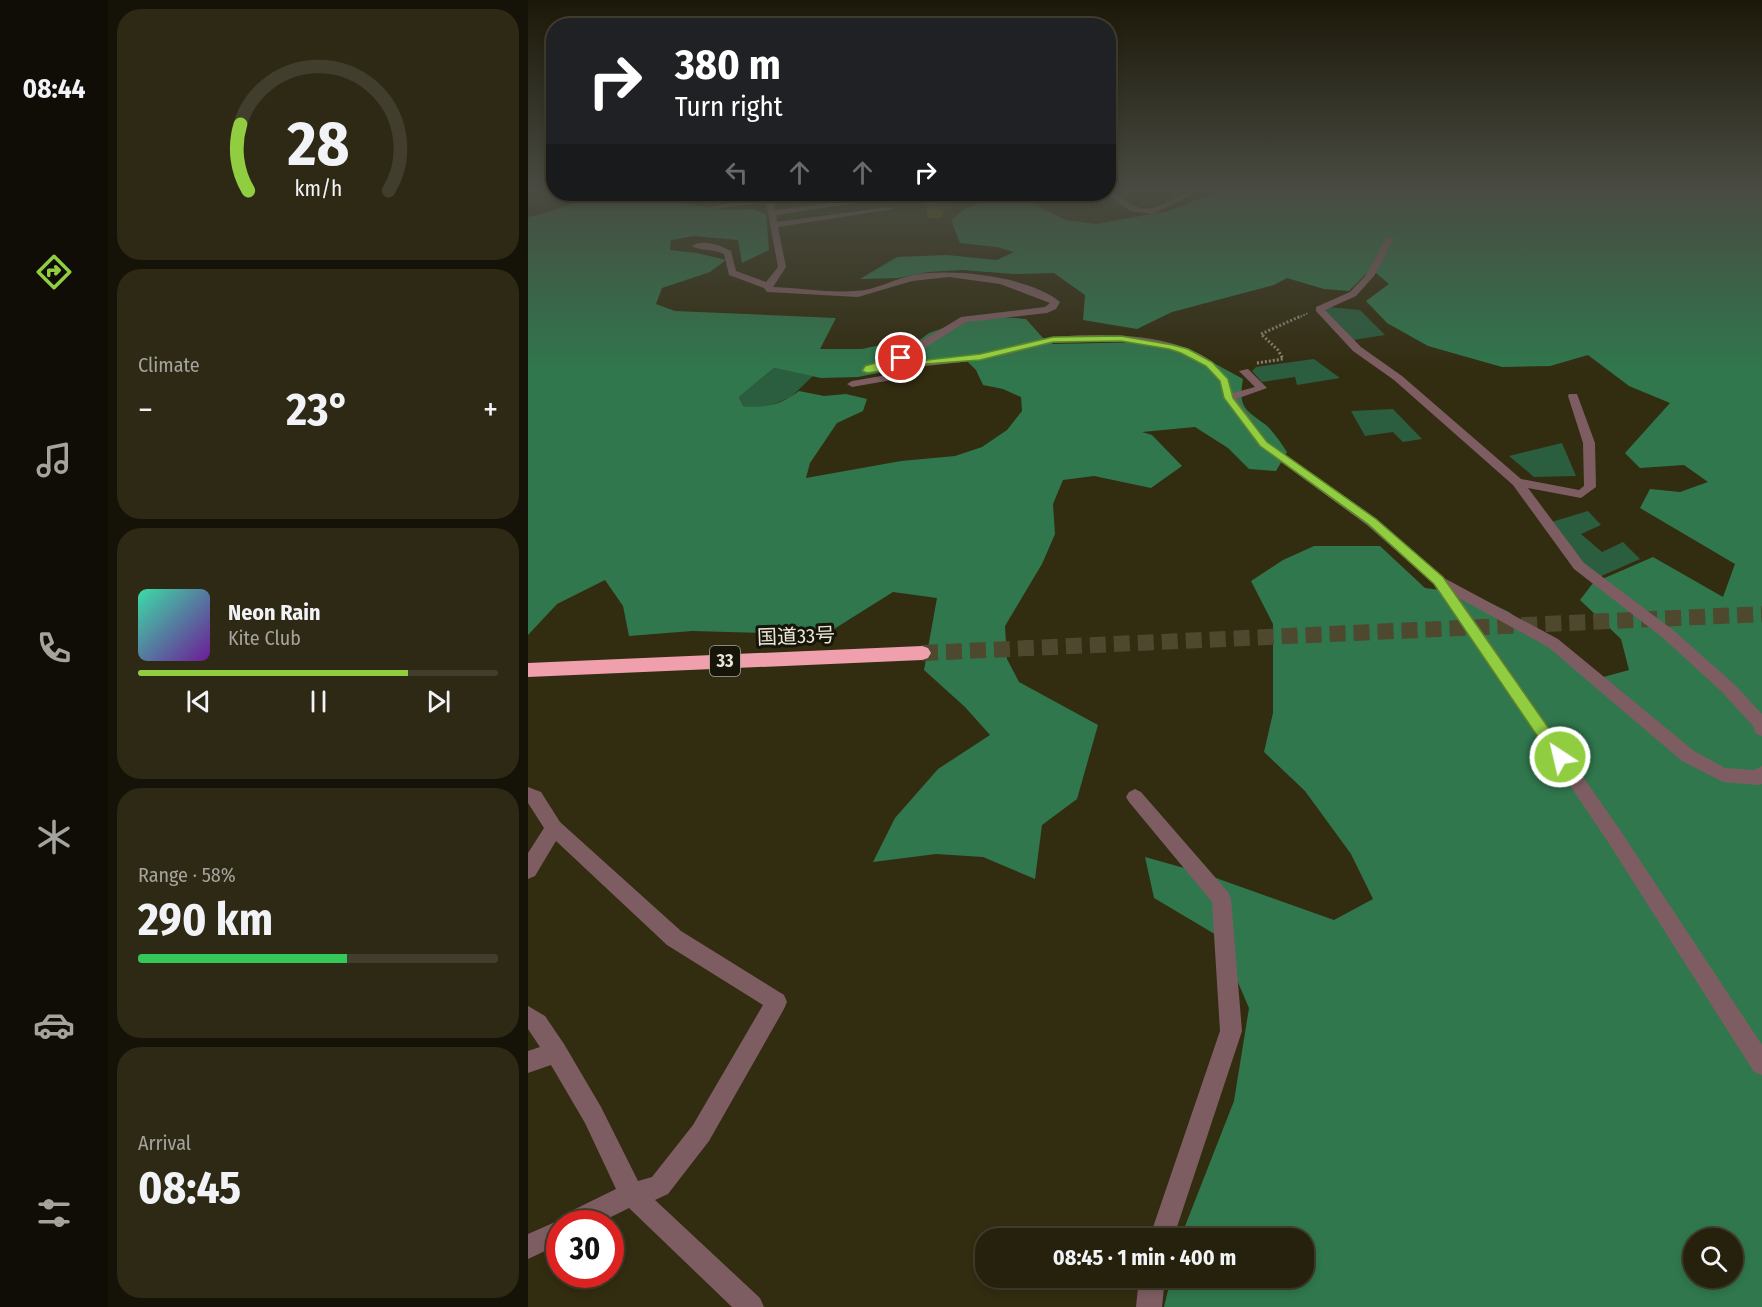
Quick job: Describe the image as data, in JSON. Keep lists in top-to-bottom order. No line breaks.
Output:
{"streets":{"highway":["国道33号","33"]},"page":{"tabs":"08:44","turn":["380 m","Turn right"],"tile":["Climate",["Range · 58%","290 km"],["Arrival","08:45"]],"heat":["−","23°","+"],"song":["Neon Rain","Kite Club"],"limit":"30","trip":"08:45 · 1 min · 400 m","gauge":["28","km/h"]}}
